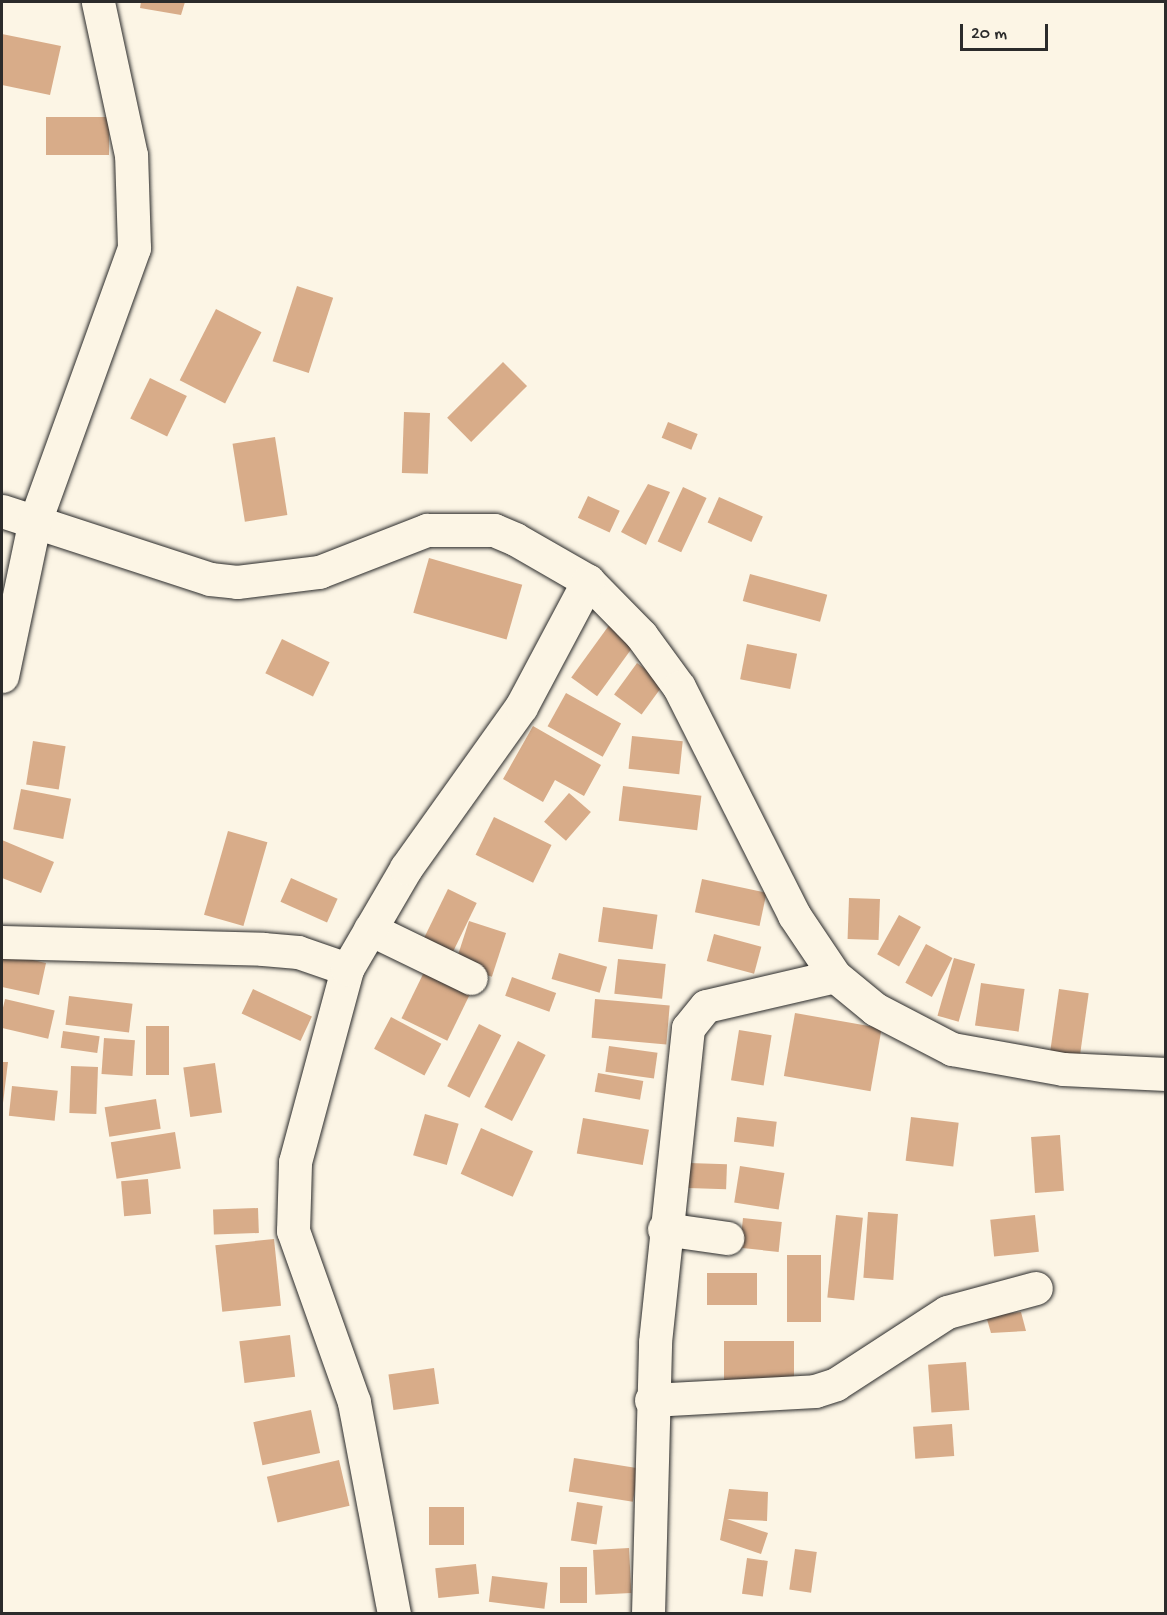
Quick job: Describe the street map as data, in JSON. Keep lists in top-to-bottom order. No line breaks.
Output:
{"scale_bar":"20 m"}
